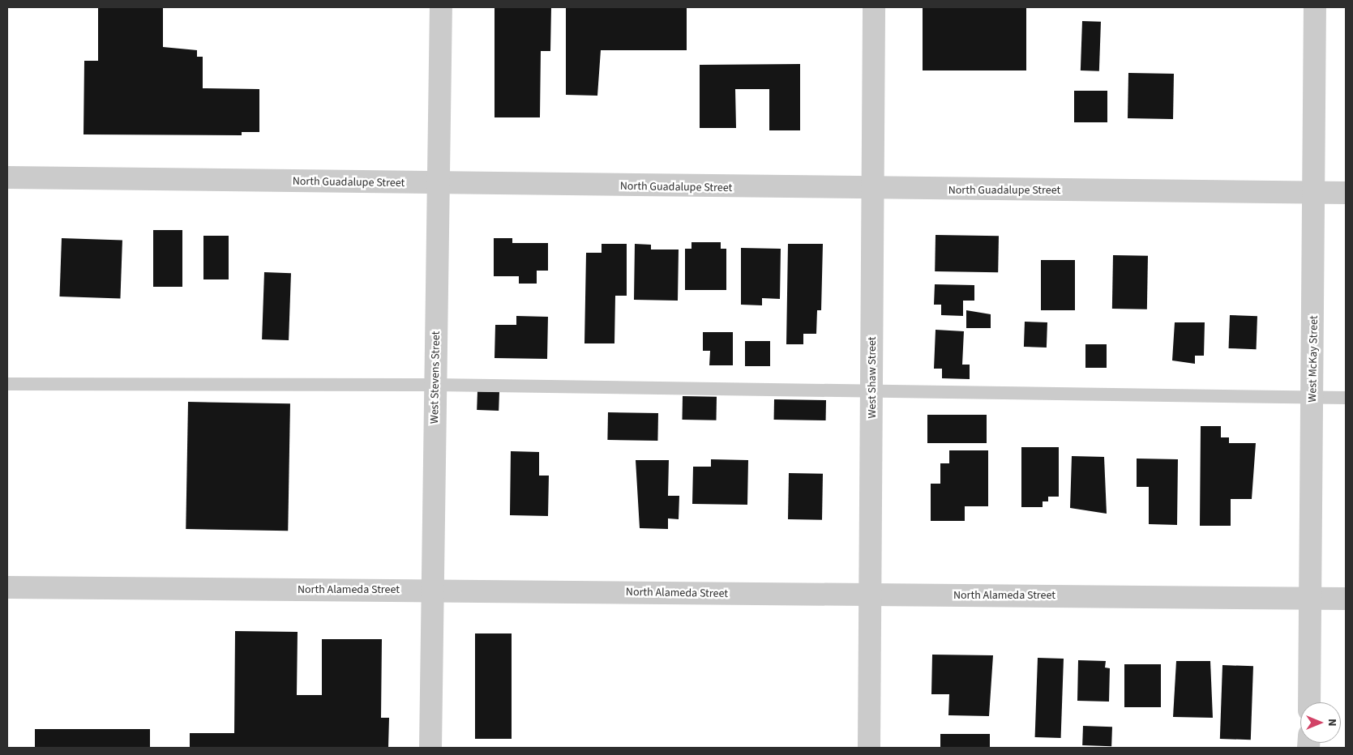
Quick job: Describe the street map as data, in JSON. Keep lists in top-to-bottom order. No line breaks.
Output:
{"streets":{"street":["North Guadalupe Street","West McKay Street","West Stevens Street","West Shaw Street","North Alameda Street"]},"crossings":[["North Guadalupe Street","West McKay Street"],["North Guadalupe Street","West Stevens Street"],["North Guadalupe Street","West Shaw Street"],["West McKay Street","North Alameda Street"],["West Stevens Street","North Alameda Street"],["West Shaw Street","North Alameda Street"]],"north":"right"}
